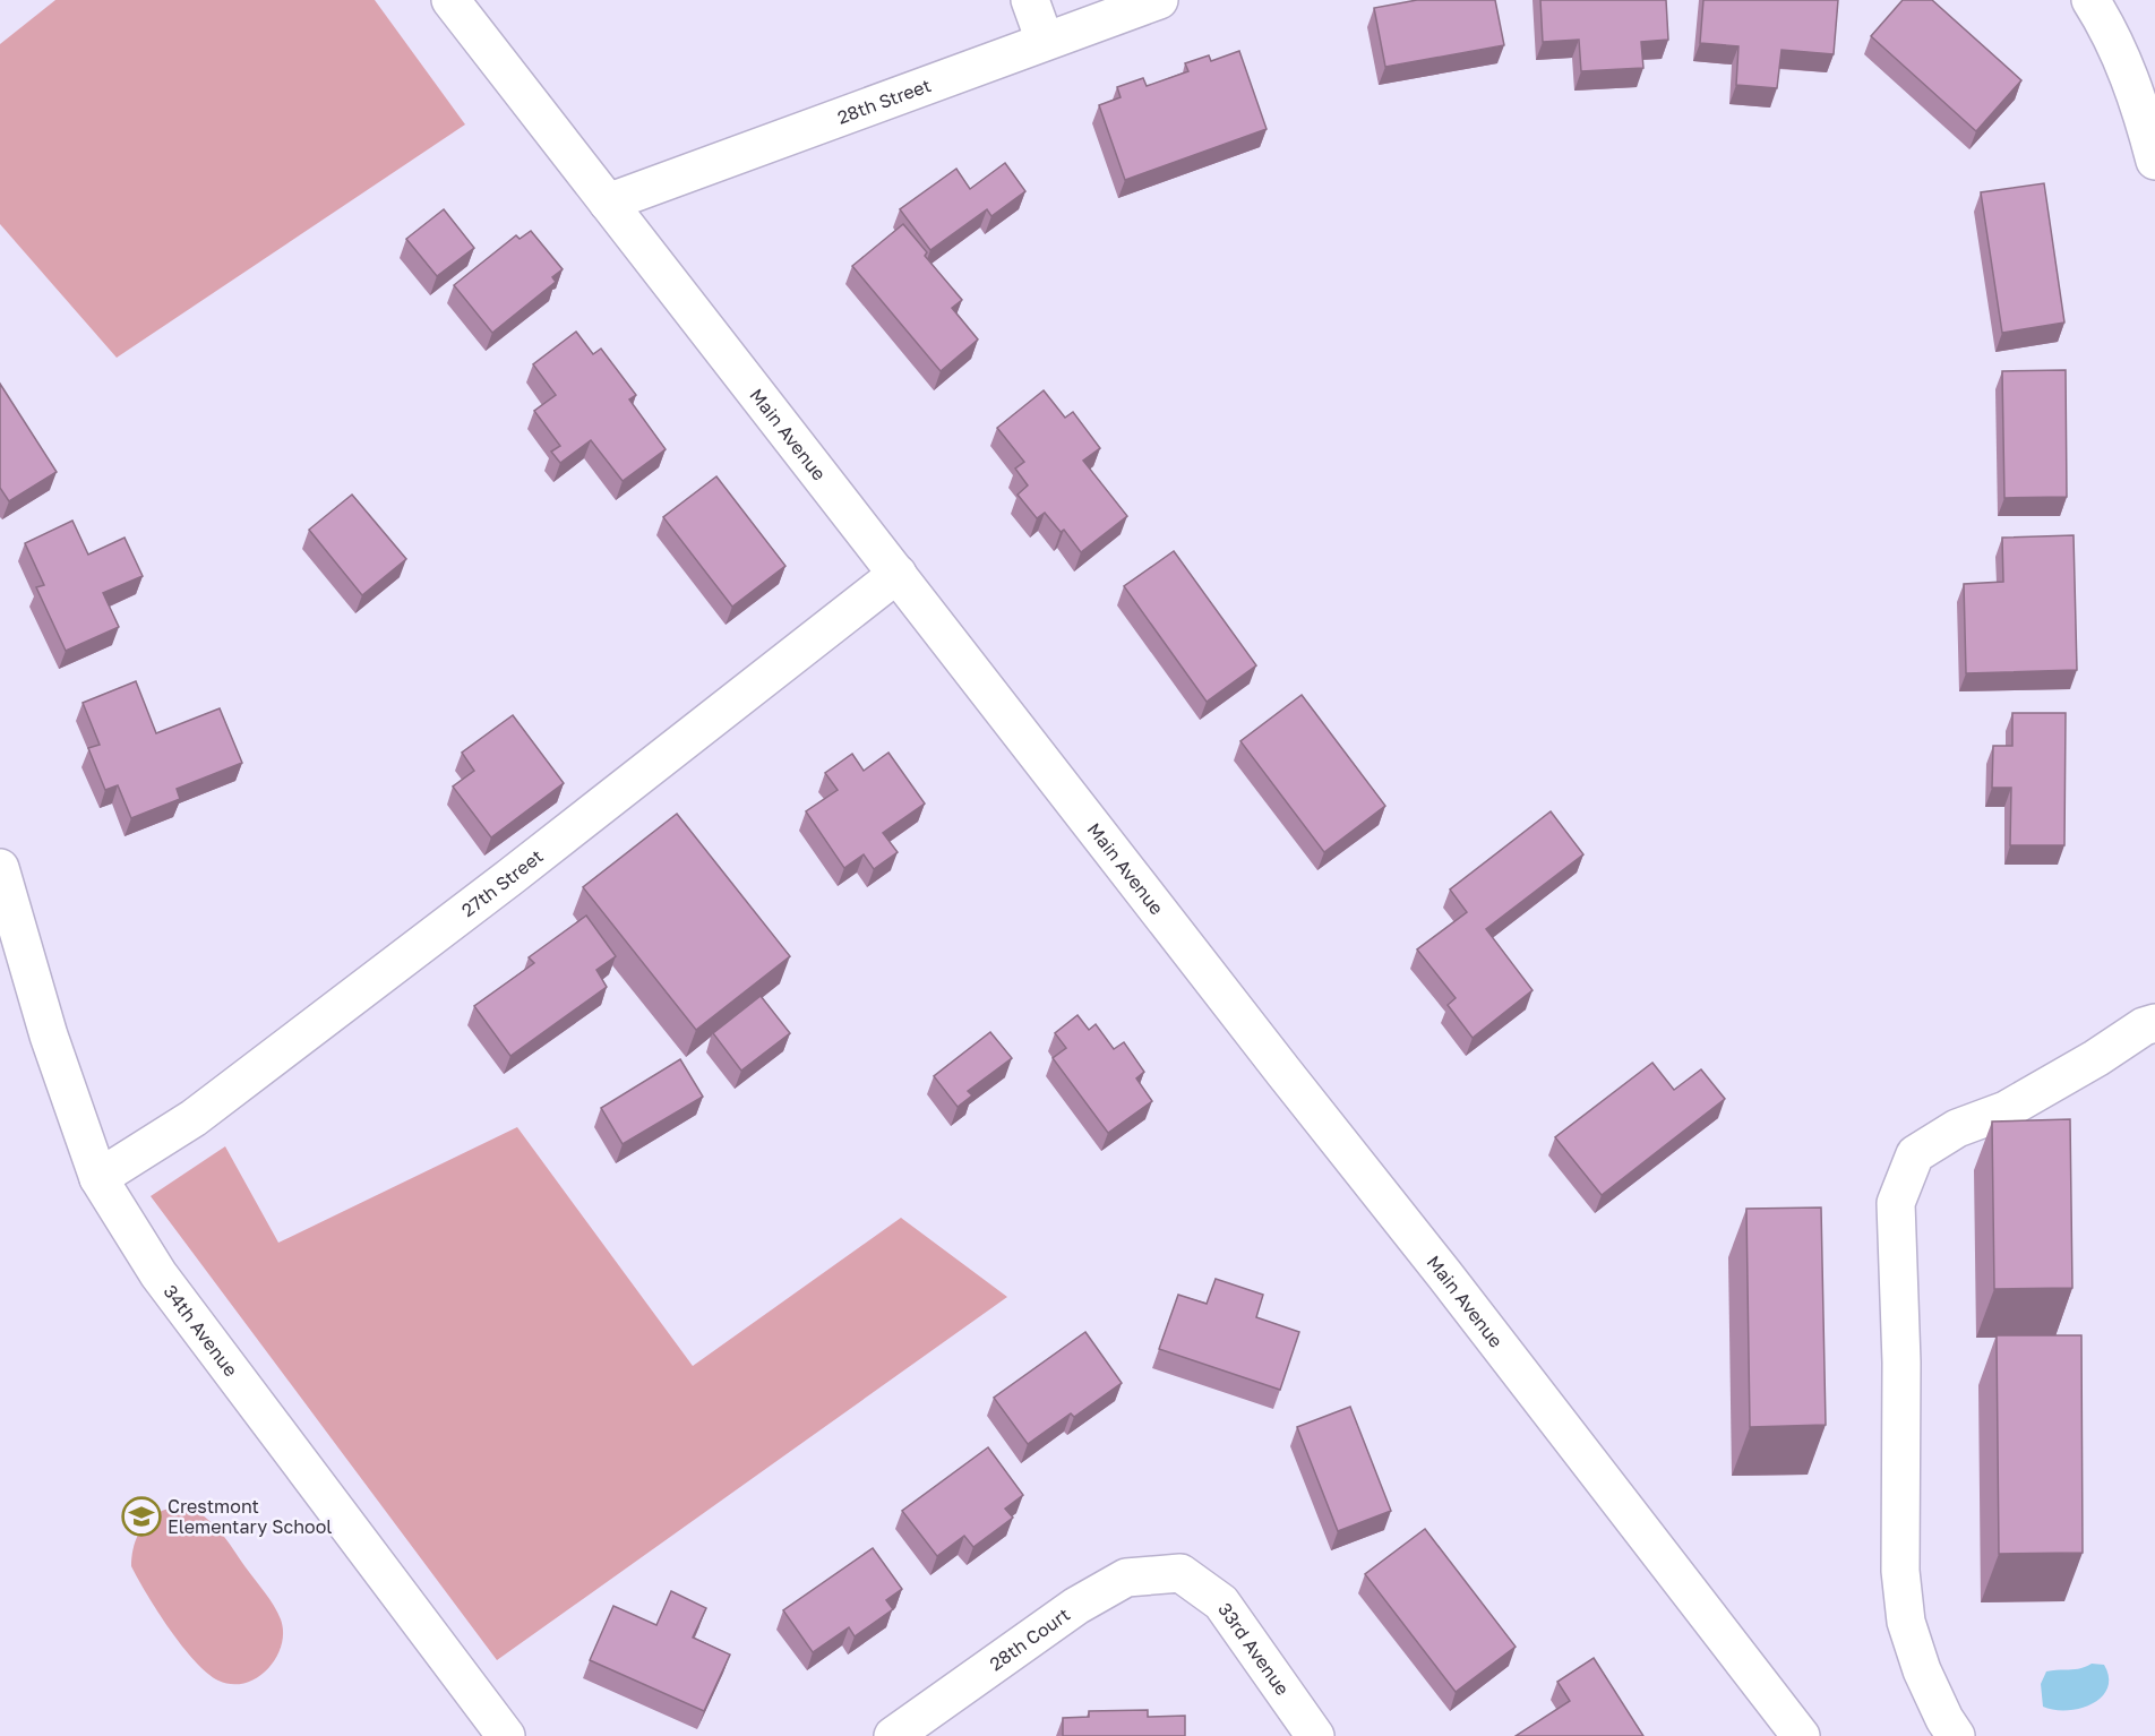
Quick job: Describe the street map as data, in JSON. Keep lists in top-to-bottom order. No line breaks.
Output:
{"streets":{"street":["28th Street","Main Avenue","27th Street","34th Avenue","28th Court","33rd Avenue"]},"crossings":[["28th Street","Main Avenue"],["Main Avenue","27th Street"],["27th Street","34th Avenue"],["28th Court","33rd Avenue"]],"places":{"school or university":["Crestmont Elementary School"]}}
